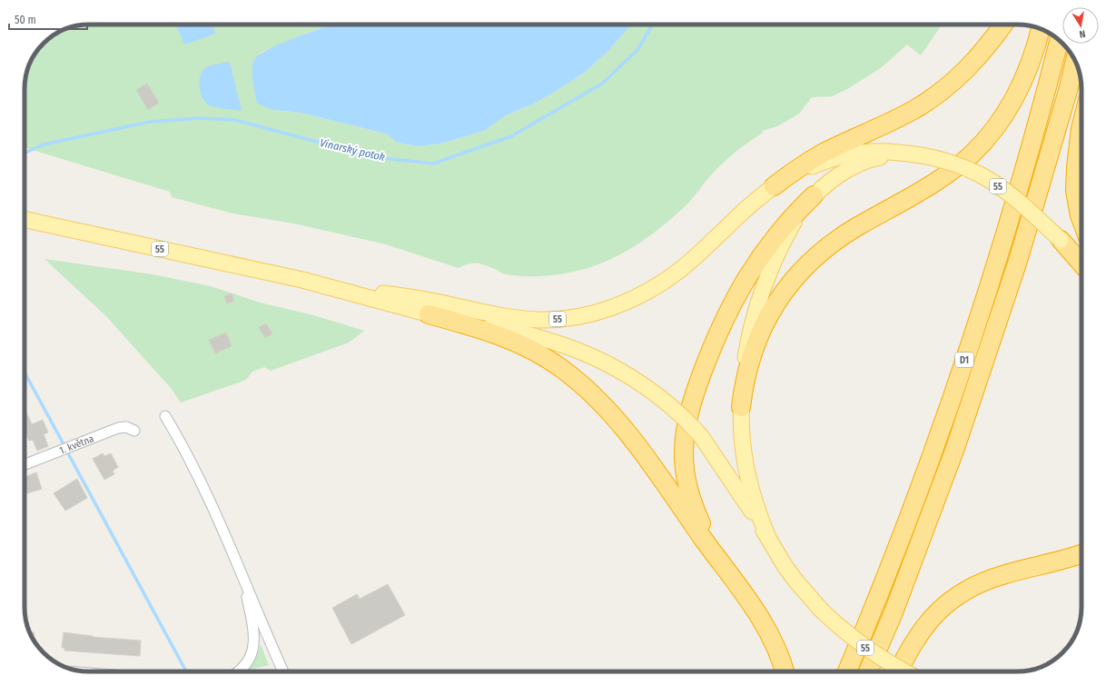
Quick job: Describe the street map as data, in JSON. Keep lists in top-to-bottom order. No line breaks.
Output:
{"streets":{"highway":["D1"],"main road":["55"],"street":["1. května"]},"water":["Vinarský potok"],"scale_bar":"50 m","north":"bottom"}
